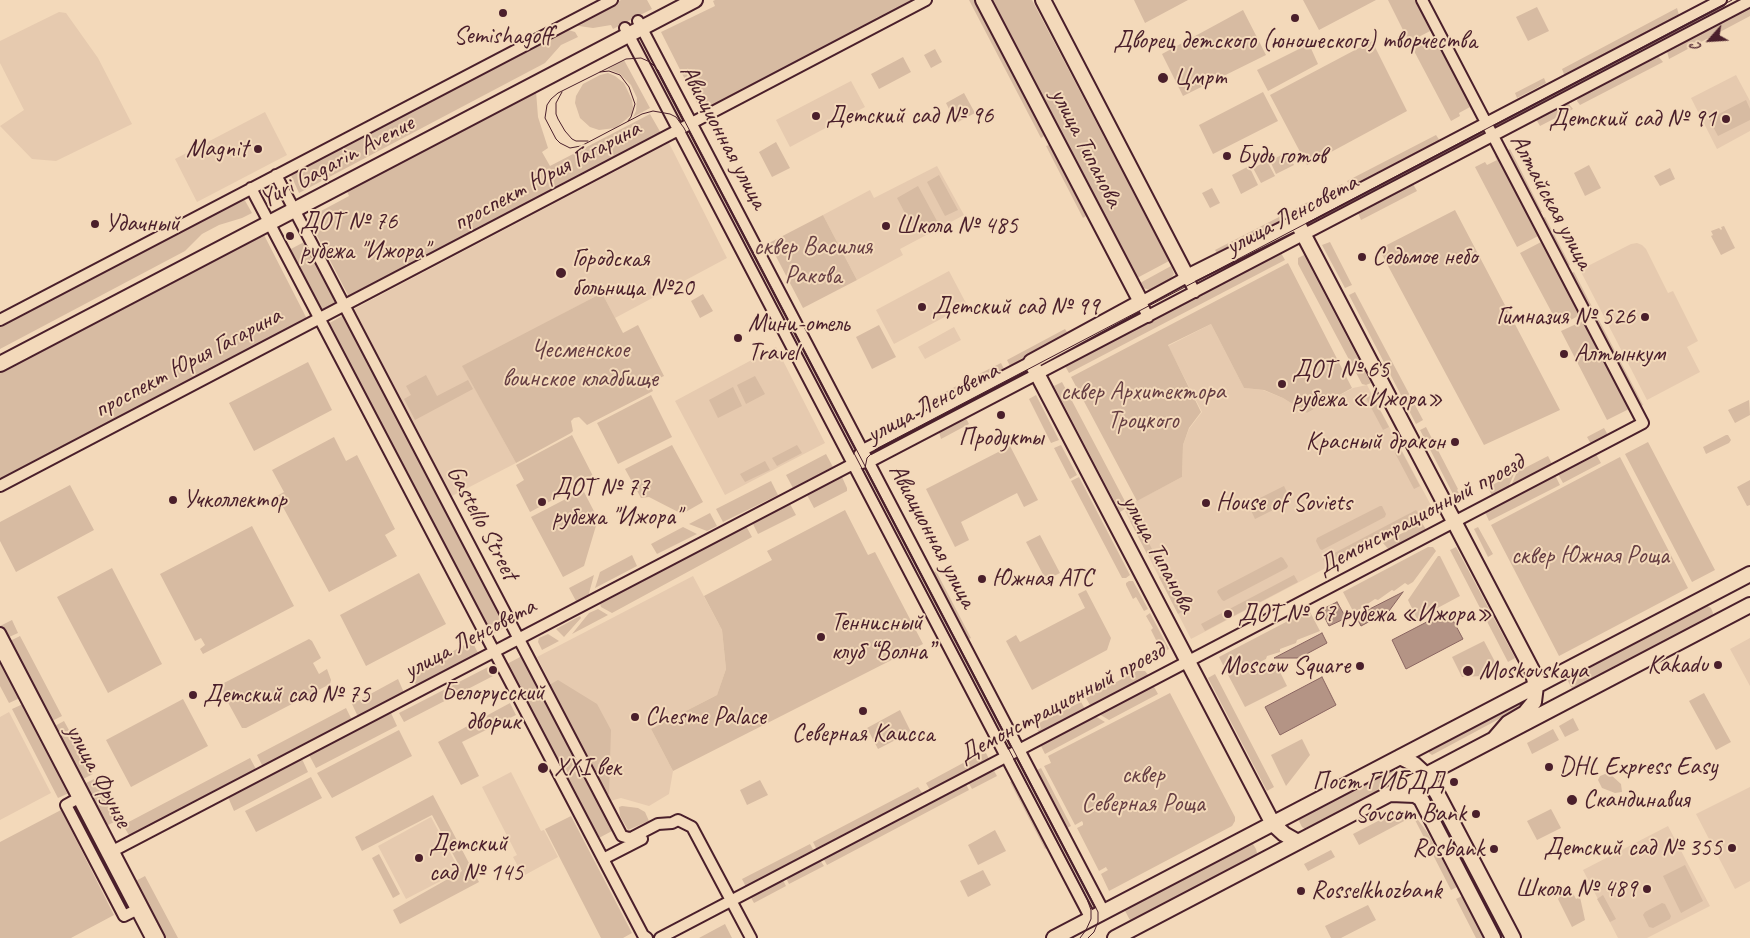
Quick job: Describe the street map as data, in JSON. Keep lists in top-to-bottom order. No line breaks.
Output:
{"streets":{"main road":["улица Типанова","Yuri Gagarin Avenue","улица Ленсовета"],"street":["Авиационная улица","проспект Юрия Гагарина","Алтайская улица","Демонстрационный проезд","Gastello Street","улица Фрунзе"]},"crossings":[["Авиационная улица","Yuri Gagarin Avenue"],["Авиационная улица","проспект Юрия Гагарина"],["Авиационная улица","улица Ленсовета"],["Авиационная улица","Демонстрационный проезд"],["улица Типанова","улица Ленсовета"],["улица Типанова","Демонстрационный проезд"],["Yuri Gagarin Avenue","Gastello Street"],["проспект Юрия Гагарина","Gastello Street"],["Алтайская улица","улица Ленсовета"],["Алтайская улица","Демонстрационный проезд"],["улица Ленсовета","Gastello Street"],["улица Ленсовета","улица Фрунзе"]],"parks":["сквер Василия Ракова","Чесменское воинское кладбище","сквер Архитектора Троцкого","сквер Южная Роща","сквер Северная Роща"],"places":["Semishagoff","Дворец детского (юношеского) творчества","Цмрт","Детский сад № 96","Детский сад № 91","Magnit","Будь готов","Удачный","Школа № 485","ДОТ № 76 рубежа \"Ижора\"","Седьмое небо","Городская больница №20","Детский сад № 99","Гимназия № 526","Мини-отель Travel","Алтынкум","ДОТ № 65 рубежа «Ижора»","Продукты","Красный дракон","Учколлектор","ДОТ № 77 рубежа \"Ижора\"","House of Soviets","Южная АТС","ДОТ № 67 рубежа «Ижора»","Теннисный клуб “Волна”","Kakadu","Moscow Square","Белорусский дворик","Moskovskaya","Детский сад № 75","Северная Каисса","Chesme Palace","DHL Express Easy","XXI век","Пост ГИБДД","Скандинавия","Sovcom Bank","Детский сад № 355","Rosbank","Детский сад № 145","Школа № 489","Rosselkhozbank"],"north":"bottom left"}
